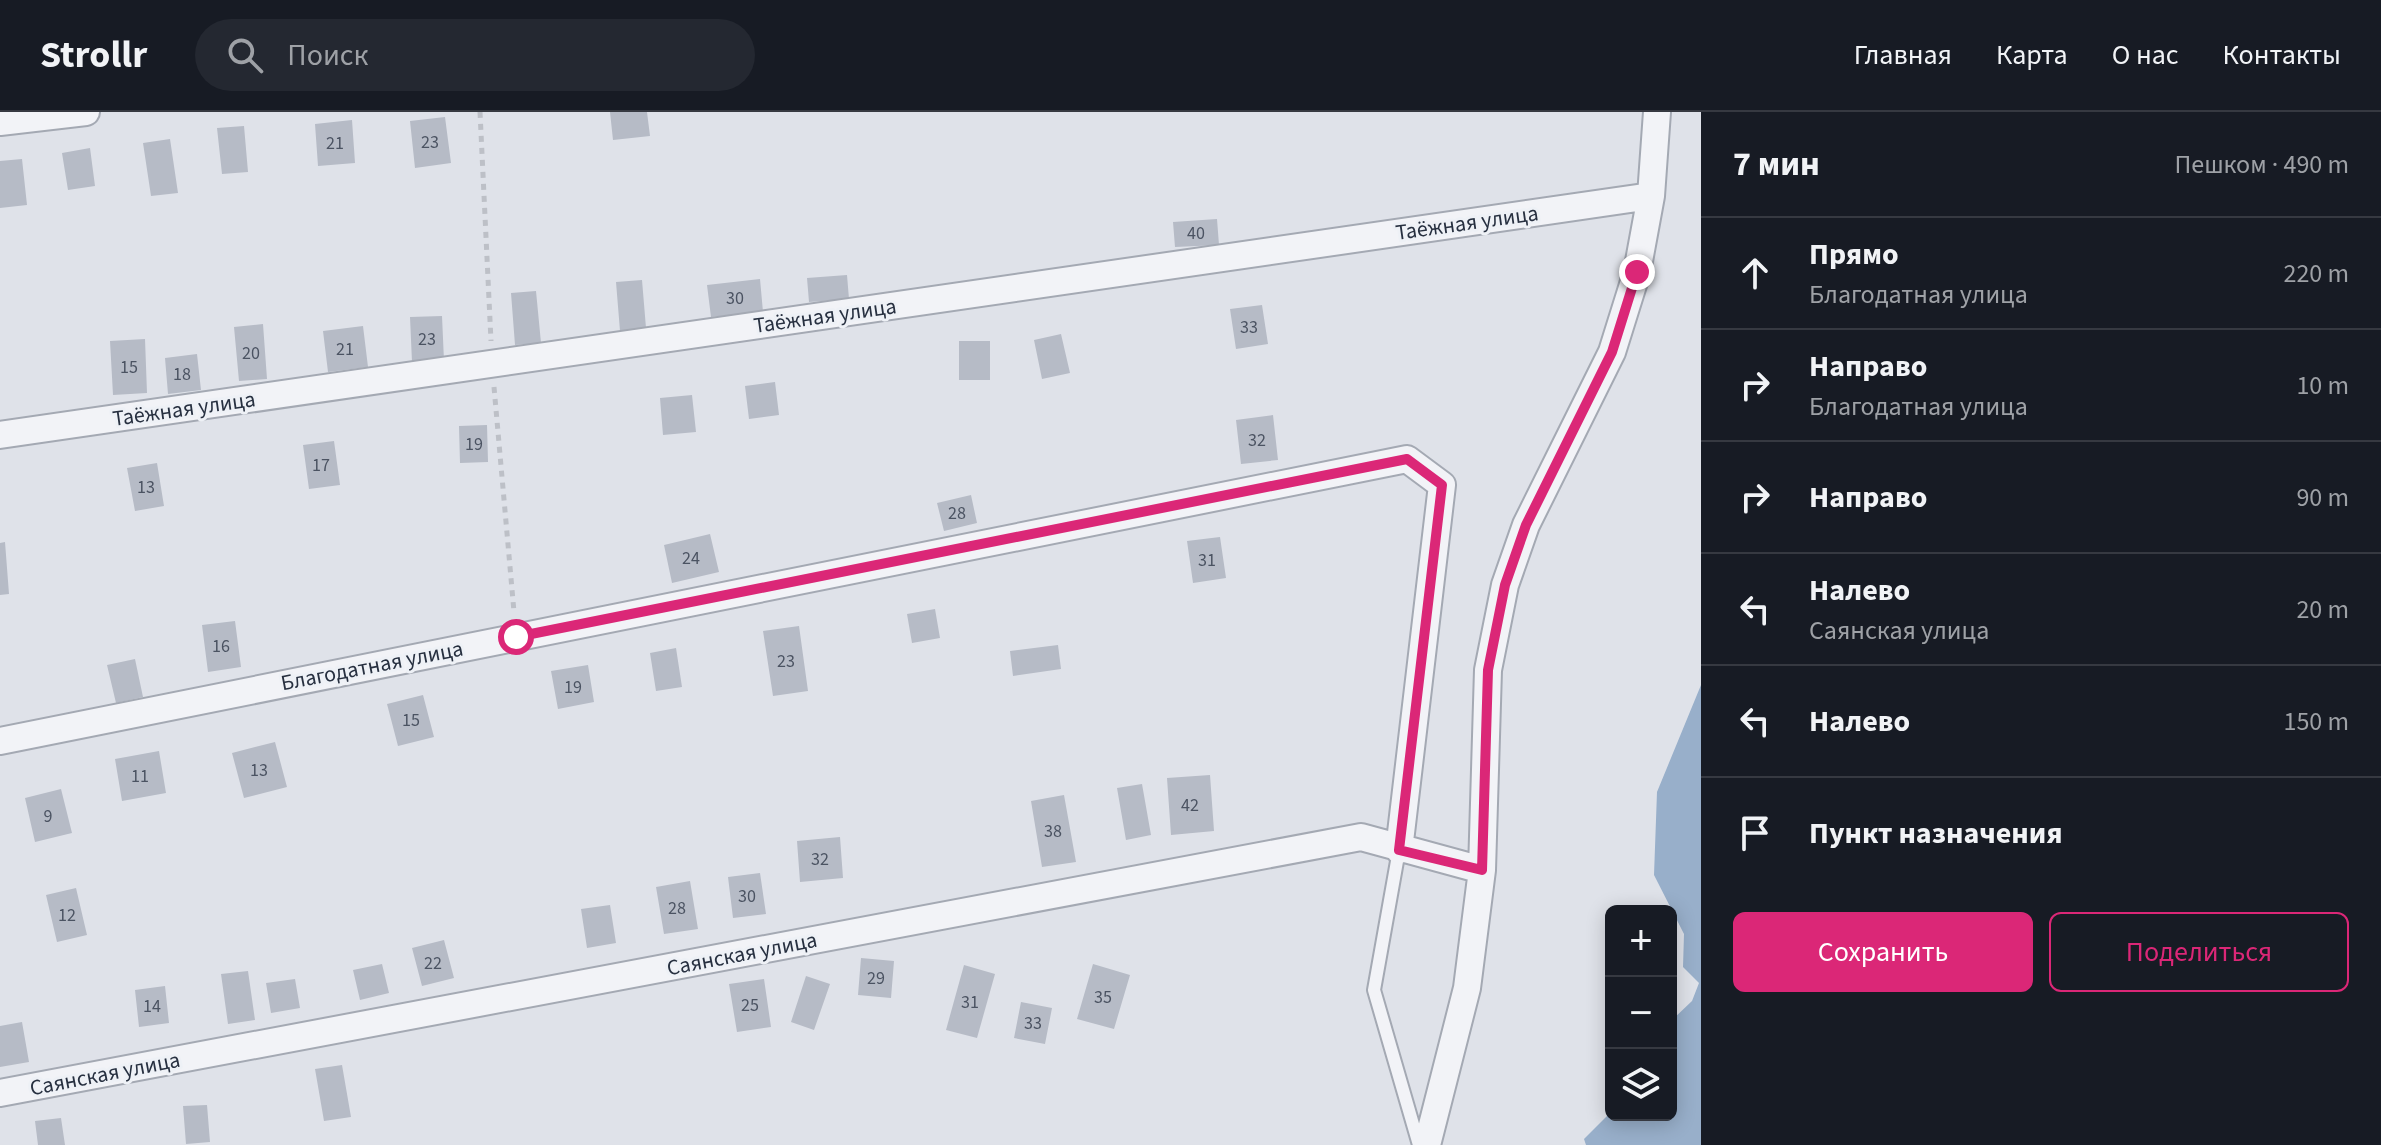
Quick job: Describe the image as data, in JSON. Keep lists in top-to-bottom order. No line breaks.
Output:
{"streets":{"street":["Таёжная улица","Благодатная улица","Саянская улица"]},"crossings":[["Благодатная улица","Саянская улица"]],"house_numbers":["23","21","40","30","33","23","21","20","15","18","32","19","17","13","28","24","31","16","23","19","15","13","11","42","9","38","32","30","28","12","22","29","35","31","25","14","33"],"page":{"header":"Strollr","search":"Поиск","nav":["Главная","Карта","О нас","Контакты"],"heading":["7 мин","Пешком · 490 m"],"list":[["Прямо","Благодатная улица","220 m"],["Направо","Благодатная улица","10 m"],["Направо","90 m"],["Налево","Саянская улица","20 m"],["Налево","150 m"],"Пункт назначения"],"buttons":["Сохранить","Поделиться"],"map_buttons":["+","−"]}}
